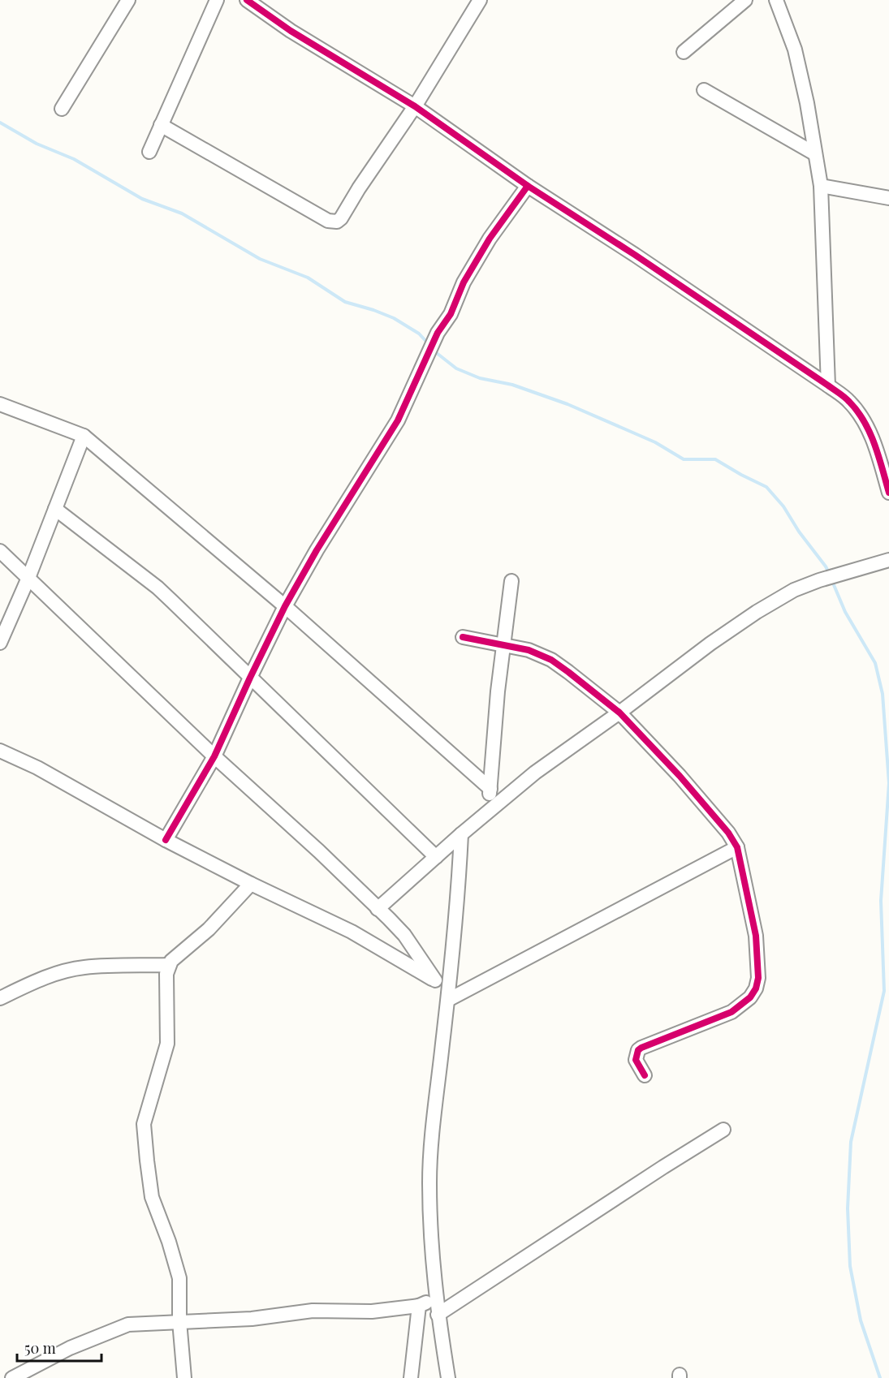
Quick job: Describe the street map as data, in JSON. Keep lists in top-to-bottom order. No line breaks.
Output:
{"scale_bar":"50 m"}
